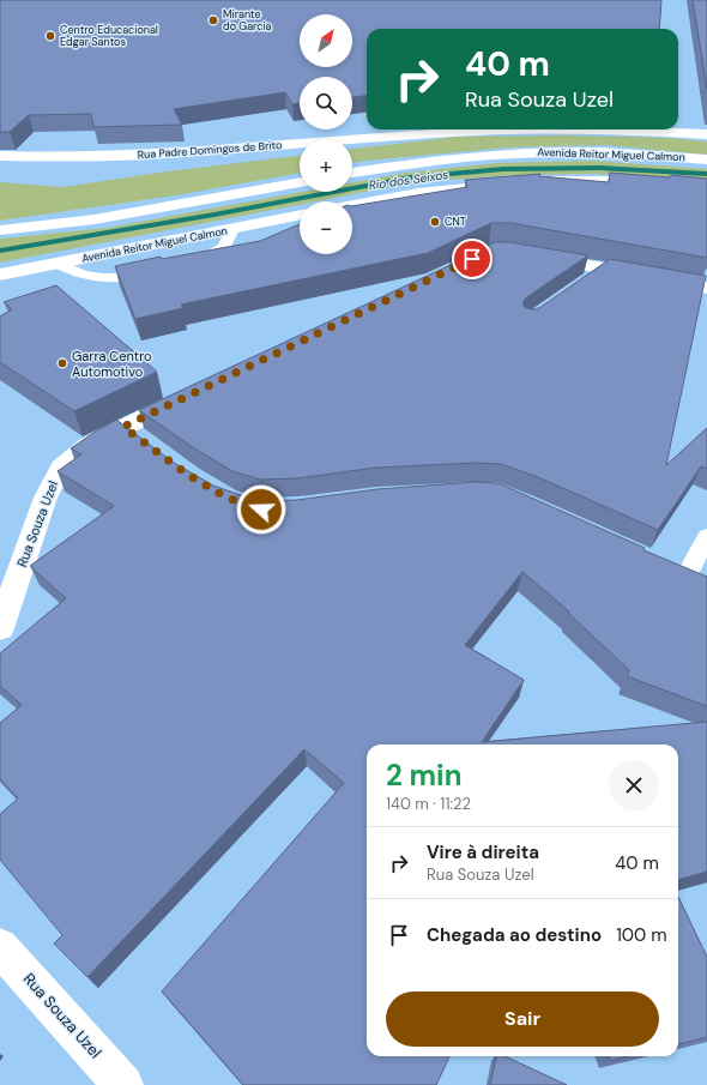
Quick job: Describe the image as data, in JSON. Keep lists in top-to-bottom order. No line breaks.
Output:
{"streets":{"main road":["Rua Padre Domingos de Brito","Avenida Reitor Miguel Calmon","Rua Souza Uzel"]},"water":["Rio dos Seixos"],"places":["Mirante do Garcia","Centro Educacional Edgar Santos","CNT","Garra Centro Automotivo"],"north":"top right","page":{"map_buttons":["+","−"],"turn":["40 m","Rua Souza Uzel"],"heading":["2 min","140 m · 11:22"],"list":[{"name":"Vire à direita","note":"Rua Souza Uzel","value":"40 m"},{"name":"Chegada ao destino","value":"100 m"}],"buttons":"Sair"}}
